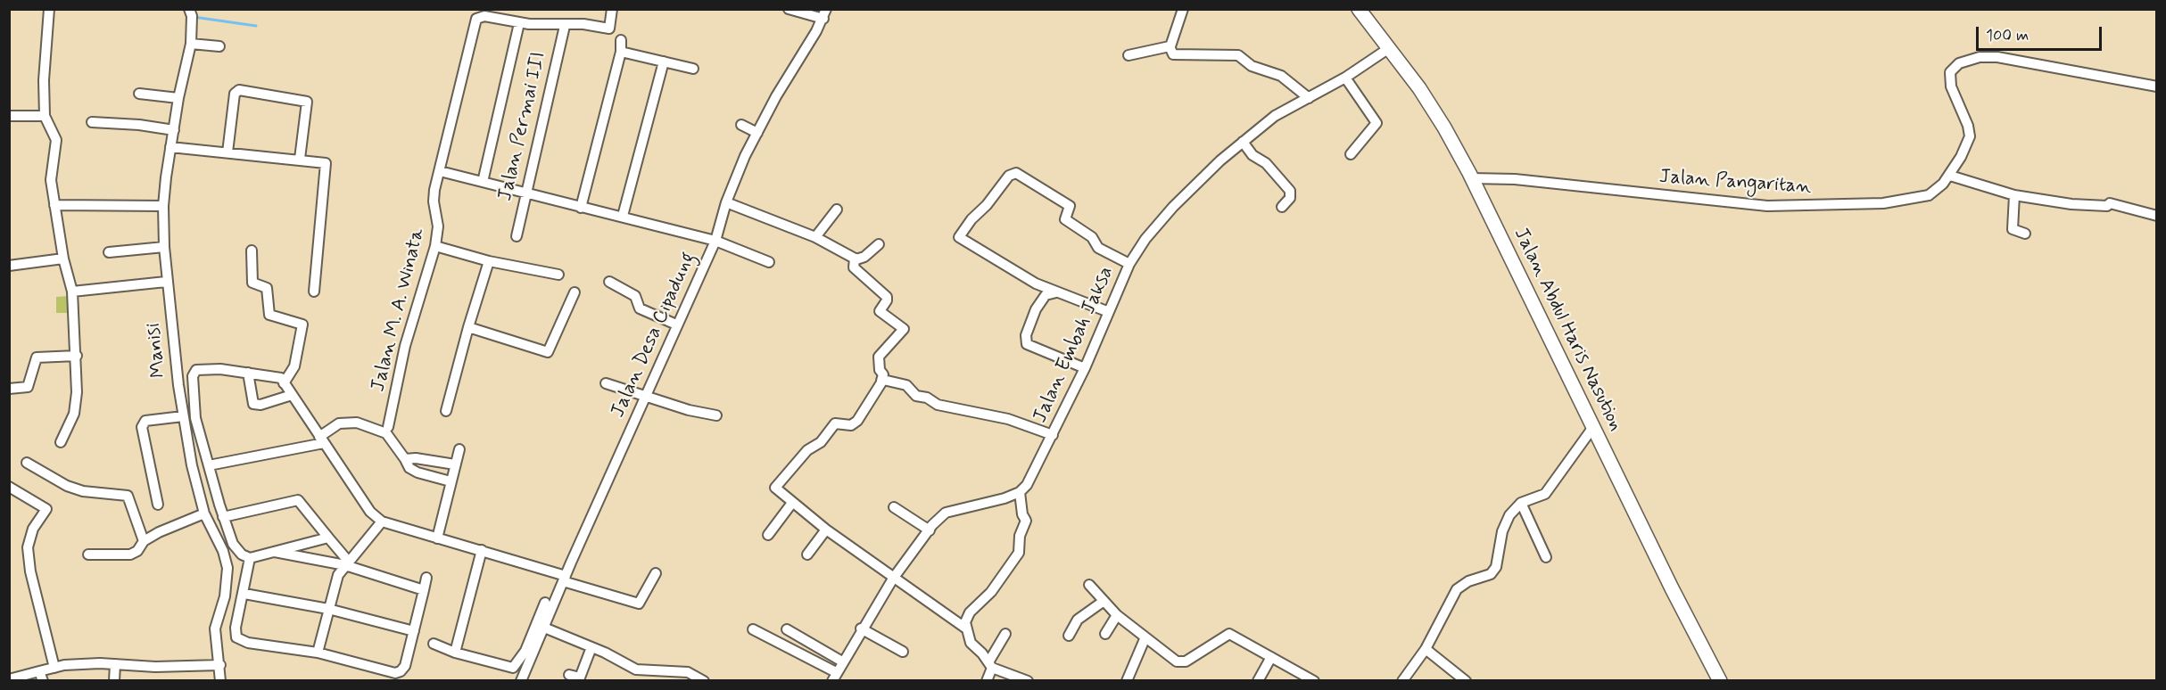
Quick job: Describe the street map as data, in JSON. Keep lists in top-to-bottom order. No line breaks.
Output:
{"streets":{"highway":["Jalan Abdul Haris Nasution"],"street":["Jalan Permai III","Jalan Pangaritan","Jalan M. A. Winata","Jalan Desa Cipadung","Jalan Embah Jaksa","Manisi"]},"crossings":[["Jalan Pangaritan","Jalan Abdul Haris Nasution"],["Jalan Abdul Haris Nasution","Jalan Embah Jaksa"]],"scale_bar":"100 m"}
